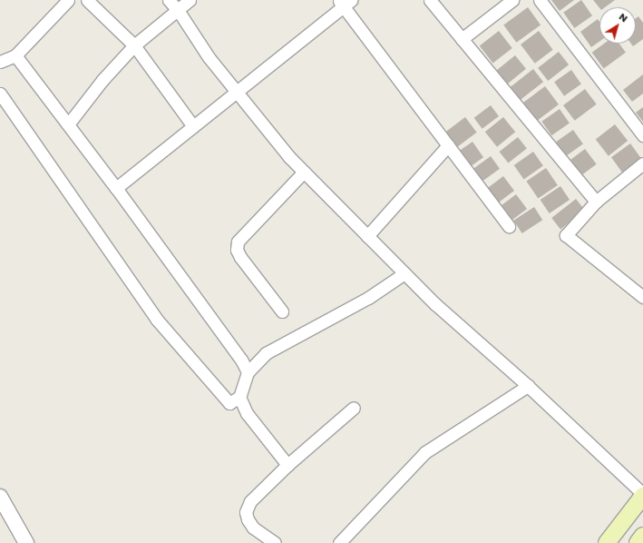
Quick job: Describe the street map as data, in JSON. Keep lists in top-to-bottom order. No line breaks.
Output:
{"north":"top right"}
